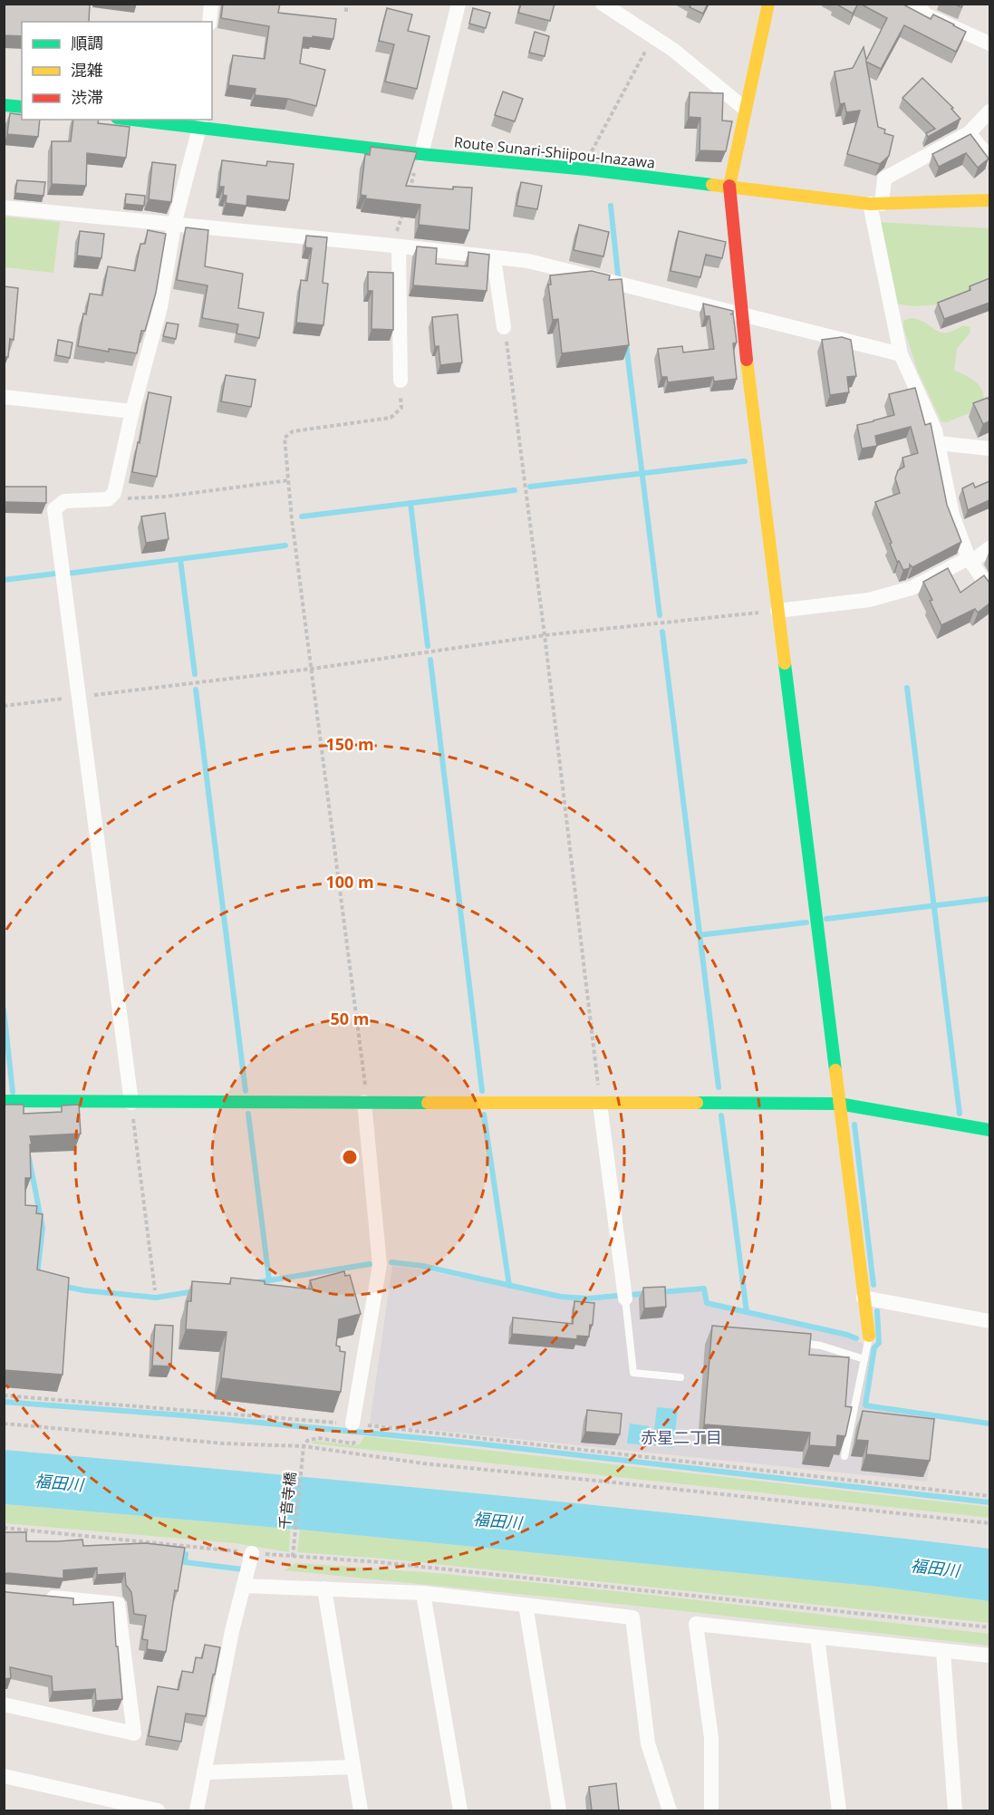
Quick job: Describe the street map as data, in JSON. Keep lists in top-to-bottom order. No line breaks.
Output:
{"streets":{"street":["Route Sunari-Shiipou-Inazawa"],"path":["千音寺橋"]},"districts":["赤星二丁目"],"water":["福田川"],"legend":["順調","混雑","渋滞"],"rings":["150 m","100 m","50 m"]}
